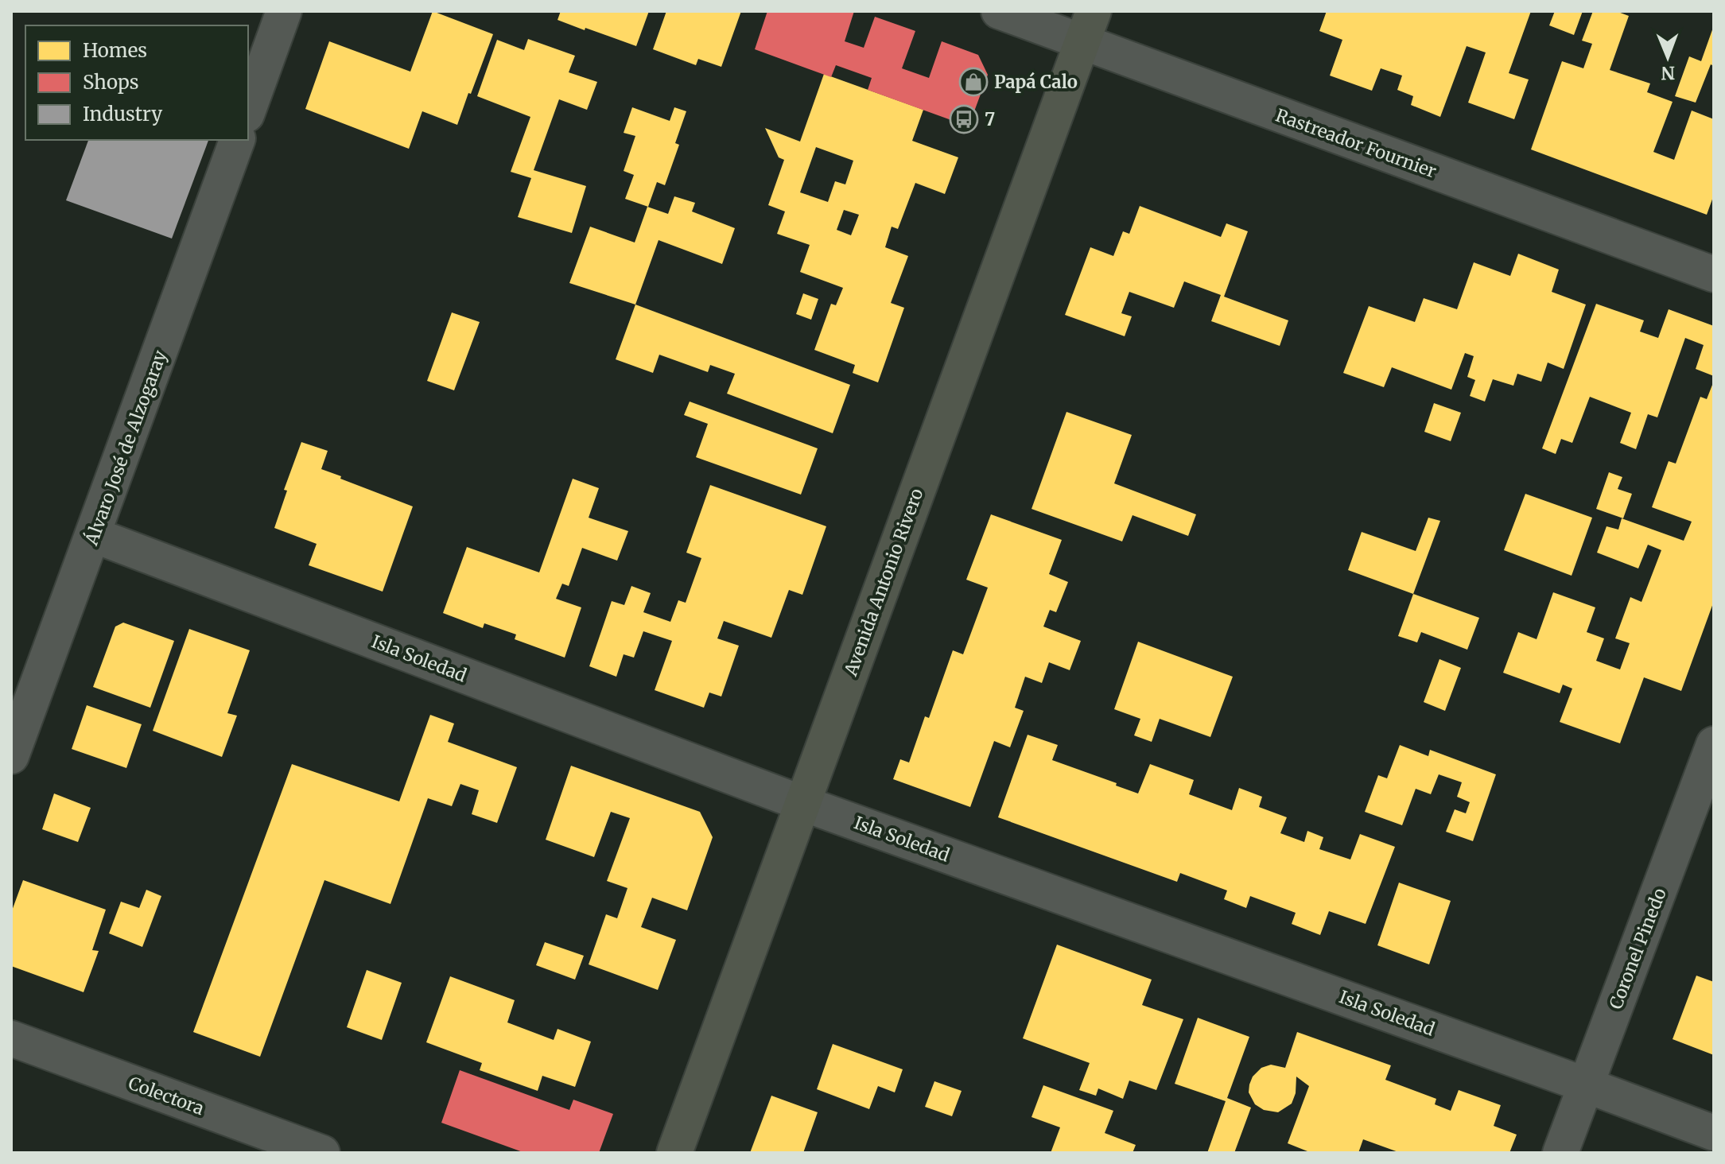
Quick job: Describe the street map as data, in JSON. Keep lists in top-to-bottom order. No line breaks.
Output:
{"streets":{"main road":["Avenida Antonio Rivero"],"street":["Rastreador Fournier","Álvaro José de Alzogaray","Isla Soledad","Coronel Pinedo","Colectora"]},"crossings":[["Rastreador Fournier","Avenida Antonio Rivero"],["Álvaro José de Alzogaray","Isla Soledad"],["Avenida Antonio Rivero","Isla Soledad"],["Isla Soledad","Coronel Pinedo"]],"places":{"shop":["Papá Calo"],"bus stop":["7"]},"legend":["Homes","Shops","Industry"],"north":"bottom"}
